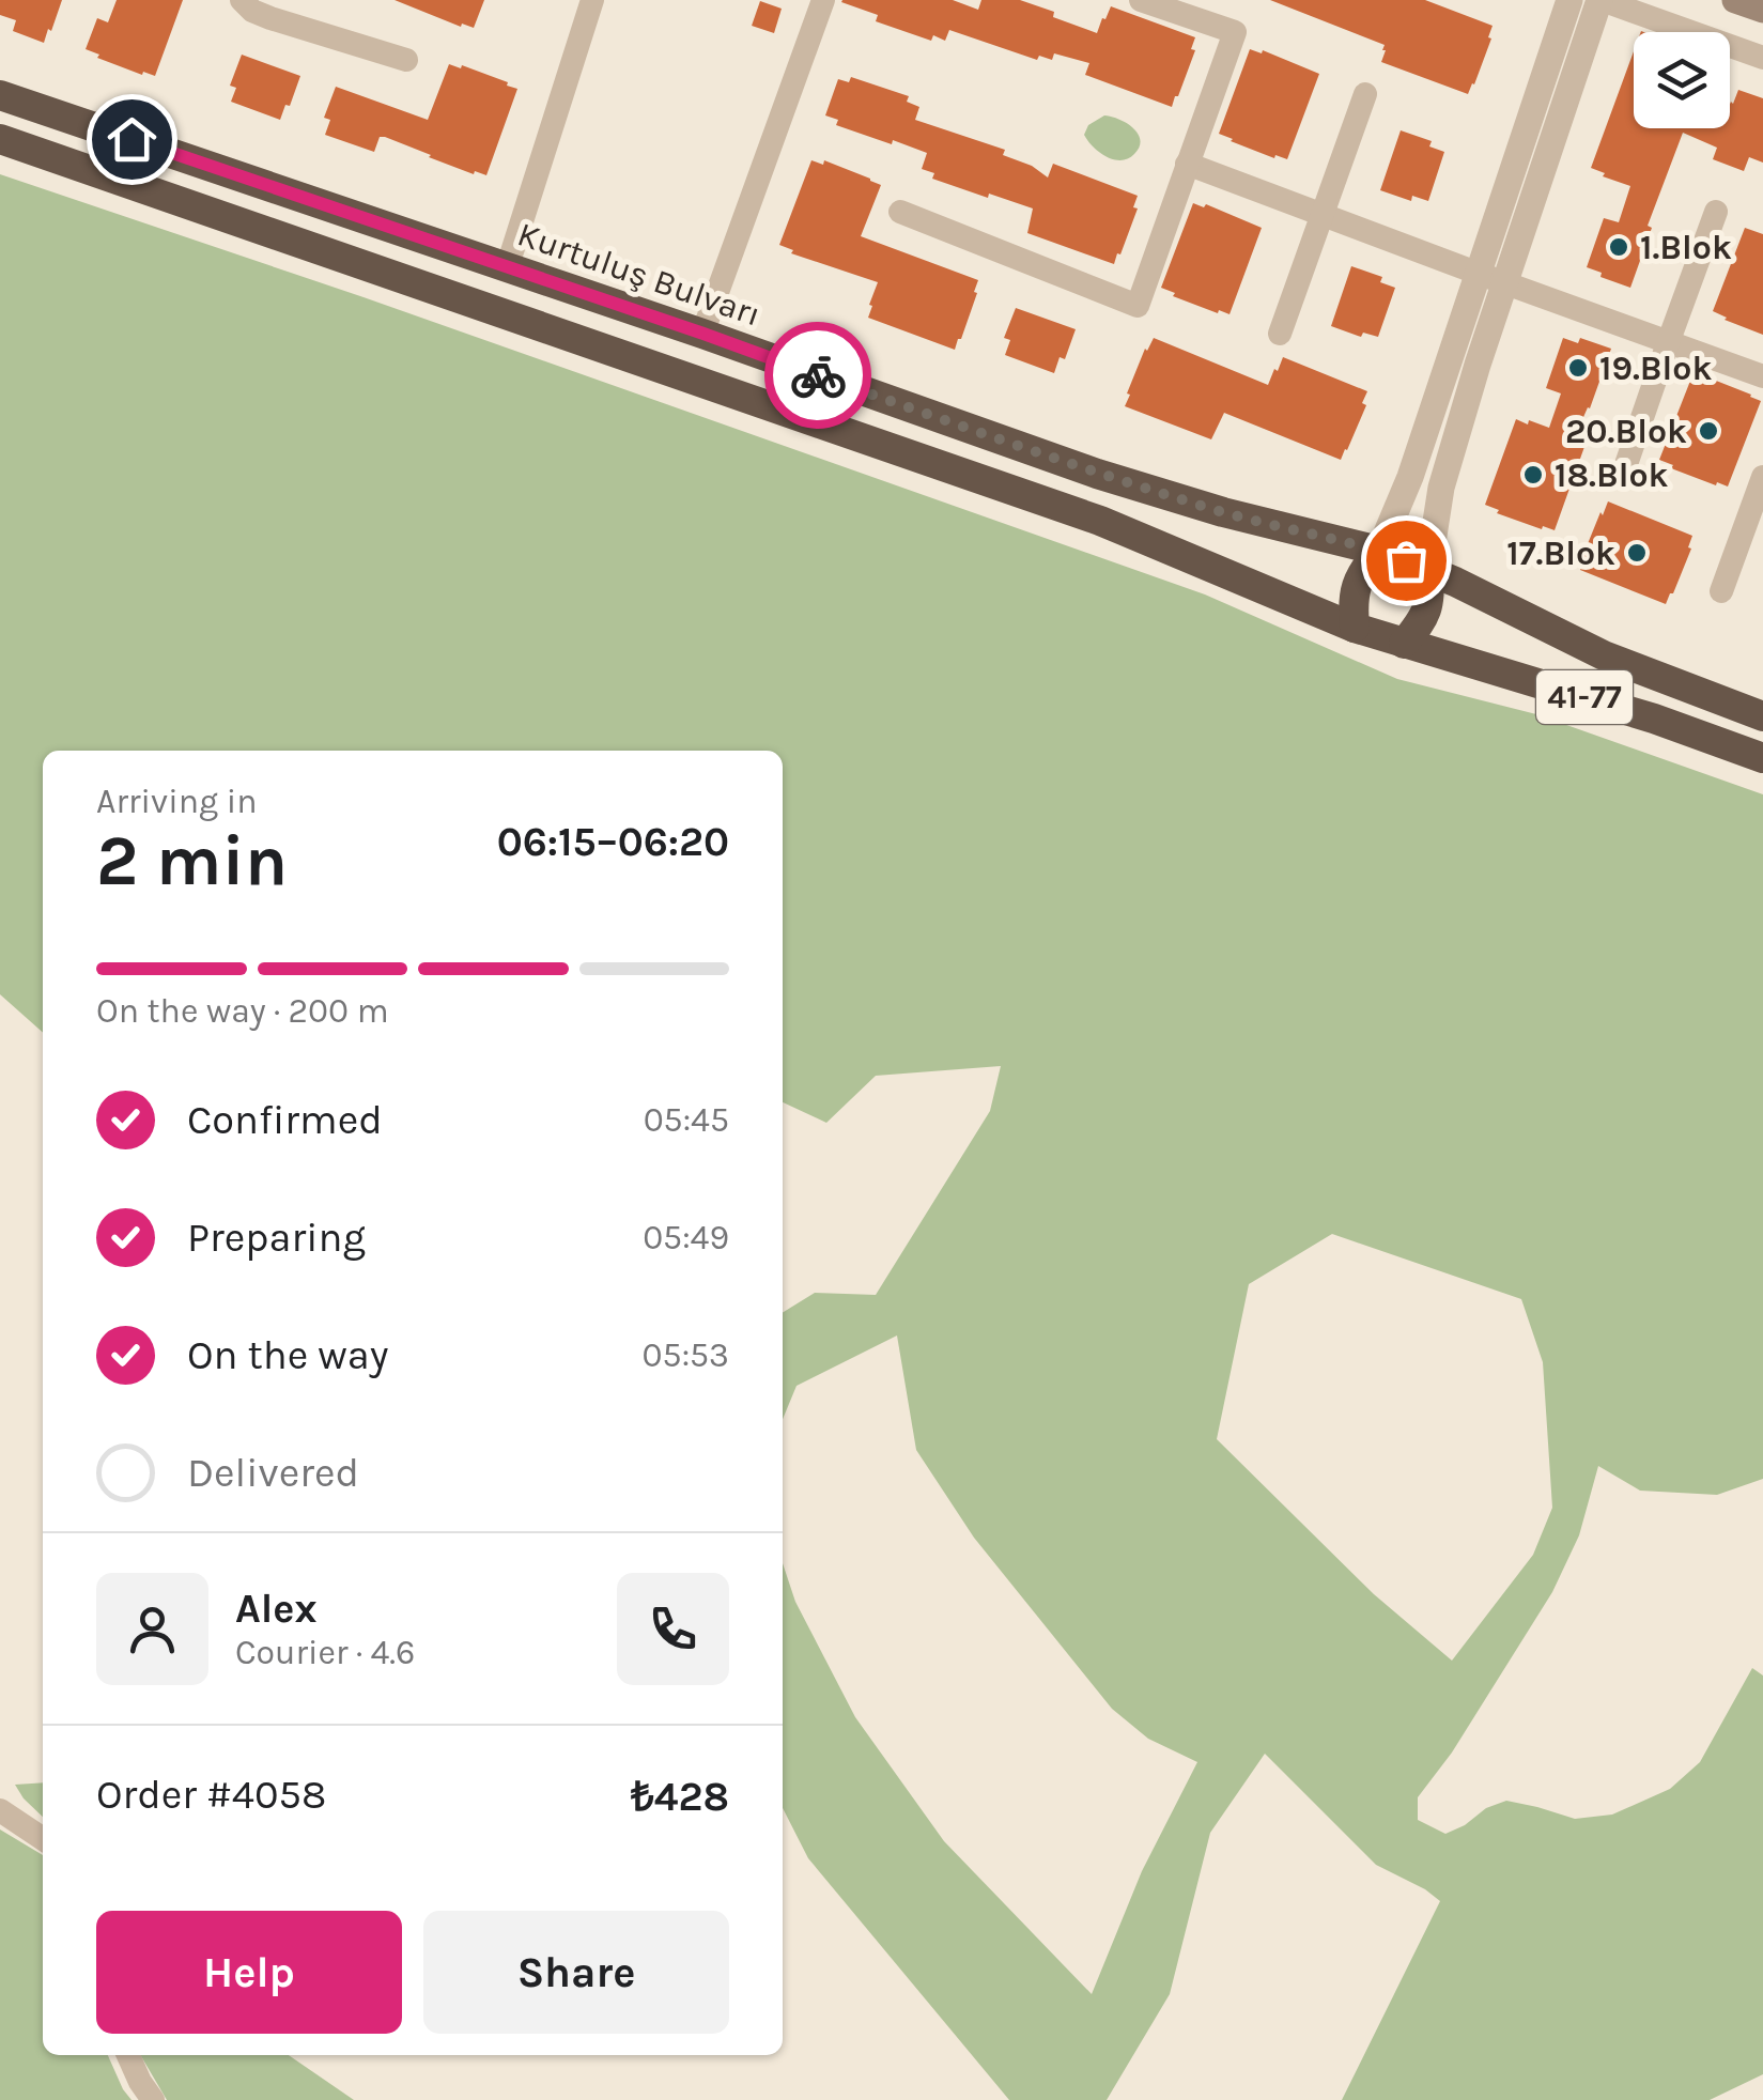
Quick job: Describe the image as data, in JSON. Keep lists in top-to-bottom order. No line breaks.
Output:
{"streets":{"highway":["Kurtuluş Bulvarı","41-77"]},"crossings":[["Kurtuluş Bulvarı","41-77"]],"places":["1.Blok","19.Blok","20.Blok","18.Blok","17.Blok"],"page":{"heading":["2 min","Arriving in","06:15–06:20"],"panel":["Alex","Courier · 4.6","Order #4058","₺428"],"bar":"On the way · 200 m","list":[["Confirmed","05:45"],["Preparing","05:49"],["On the way","05:53"],"Delivered"],"buttons":["Help","Share"]}}
